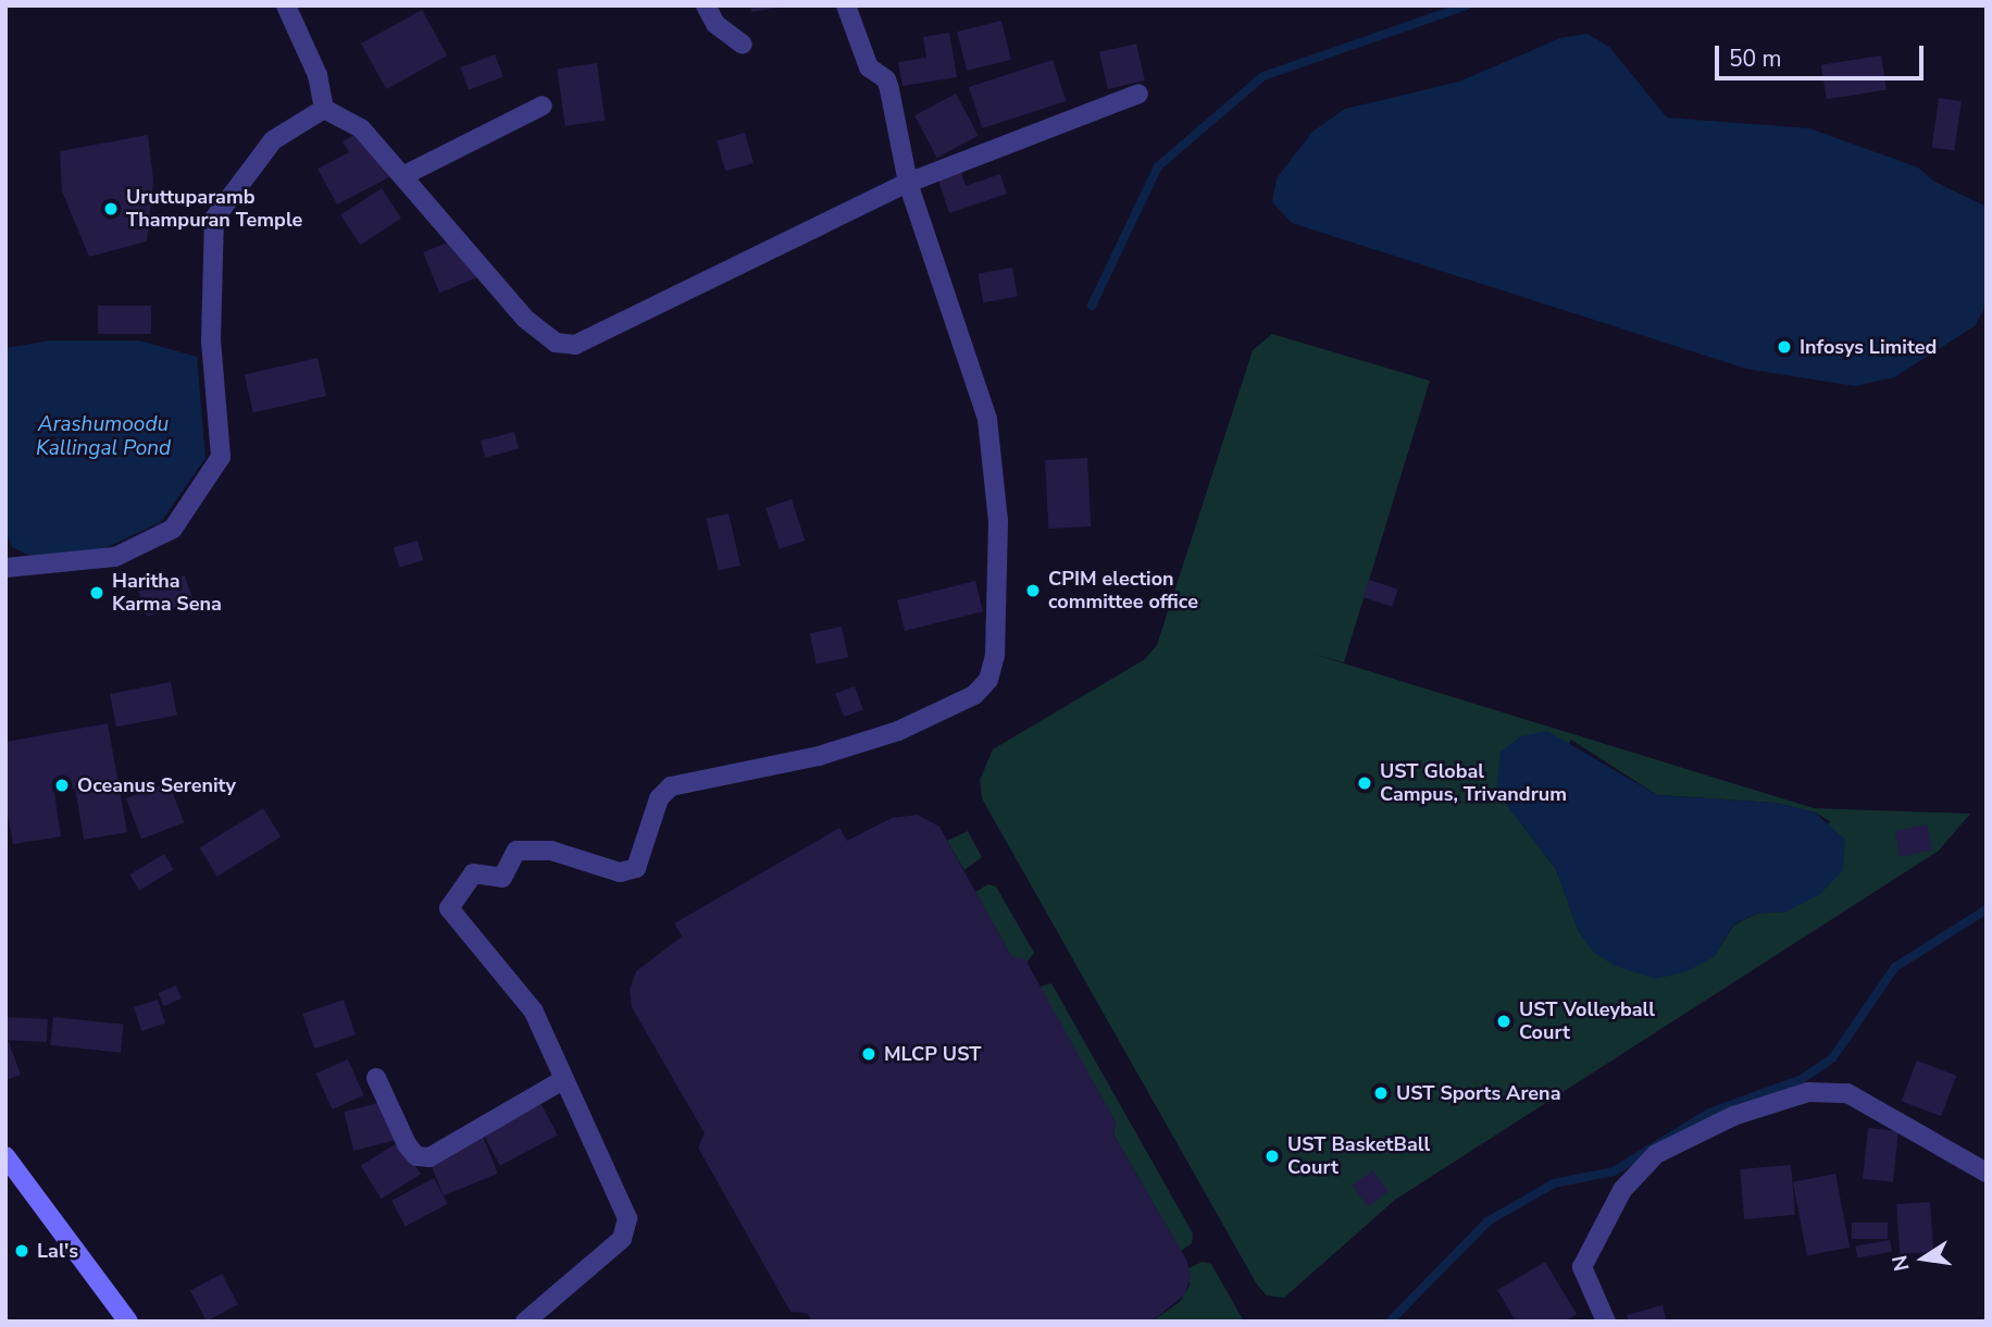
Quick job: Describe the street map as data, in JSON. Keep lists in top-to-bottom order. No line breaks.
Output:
{"water":["Arashumoodu Kallingal Pond"],"places":["Uruttuparamb Thampuran Temple","Infosys Limited","CPIM election committee office","Haritha Karma Sena","UST Global Campus, Trivandrum","Oceanus Serenity","UST Volleyball Court","MLCP UST","UST Sports Arena","UST BasketBall Court","Lal's"],"scale_bar":"50 m","north":"left"}
